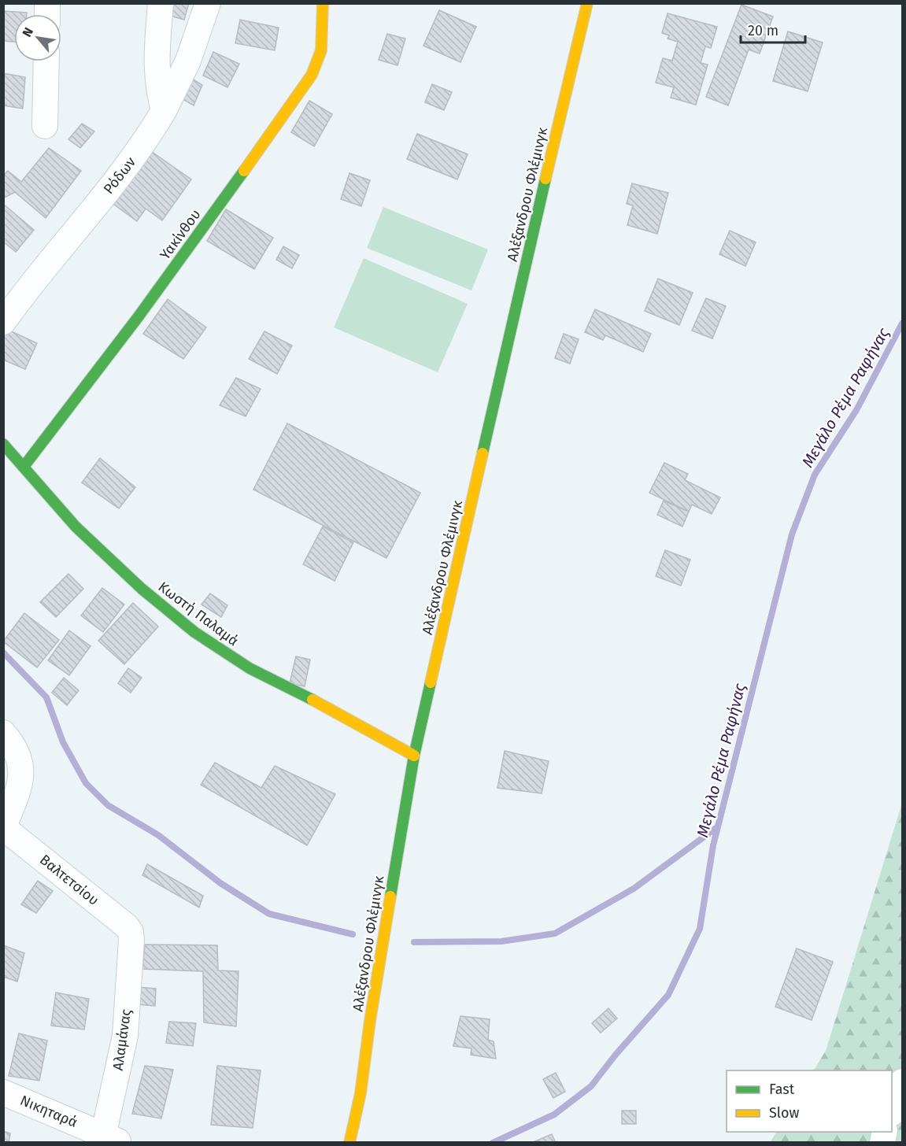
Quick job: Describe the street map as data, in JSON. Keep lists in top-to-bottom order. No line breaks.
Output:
{"streets":{"main road":["Αλέξανδρου Φλέμινγκ","Υακίνθου","Κωστή Παλαμά"],"street":["Ρόδων","Βαλτετσίου","Αλαμάνας","Νικηταρά"]},"crossings":[["Αλέξανδρου Φλέμινγκ","Κωστή Παλαμά"],["Υακίνθου","Κωστή Παλαμά"],["Βαλτετσίου","Αλαμάνας"],["Αλαμάνας","Νικηταρά"]],"water":["Μεγάλο Ρέμα Ραφήνας"],"legend":["Fast","Slow"],"scale_bar":"20 m","north":"top left"}
